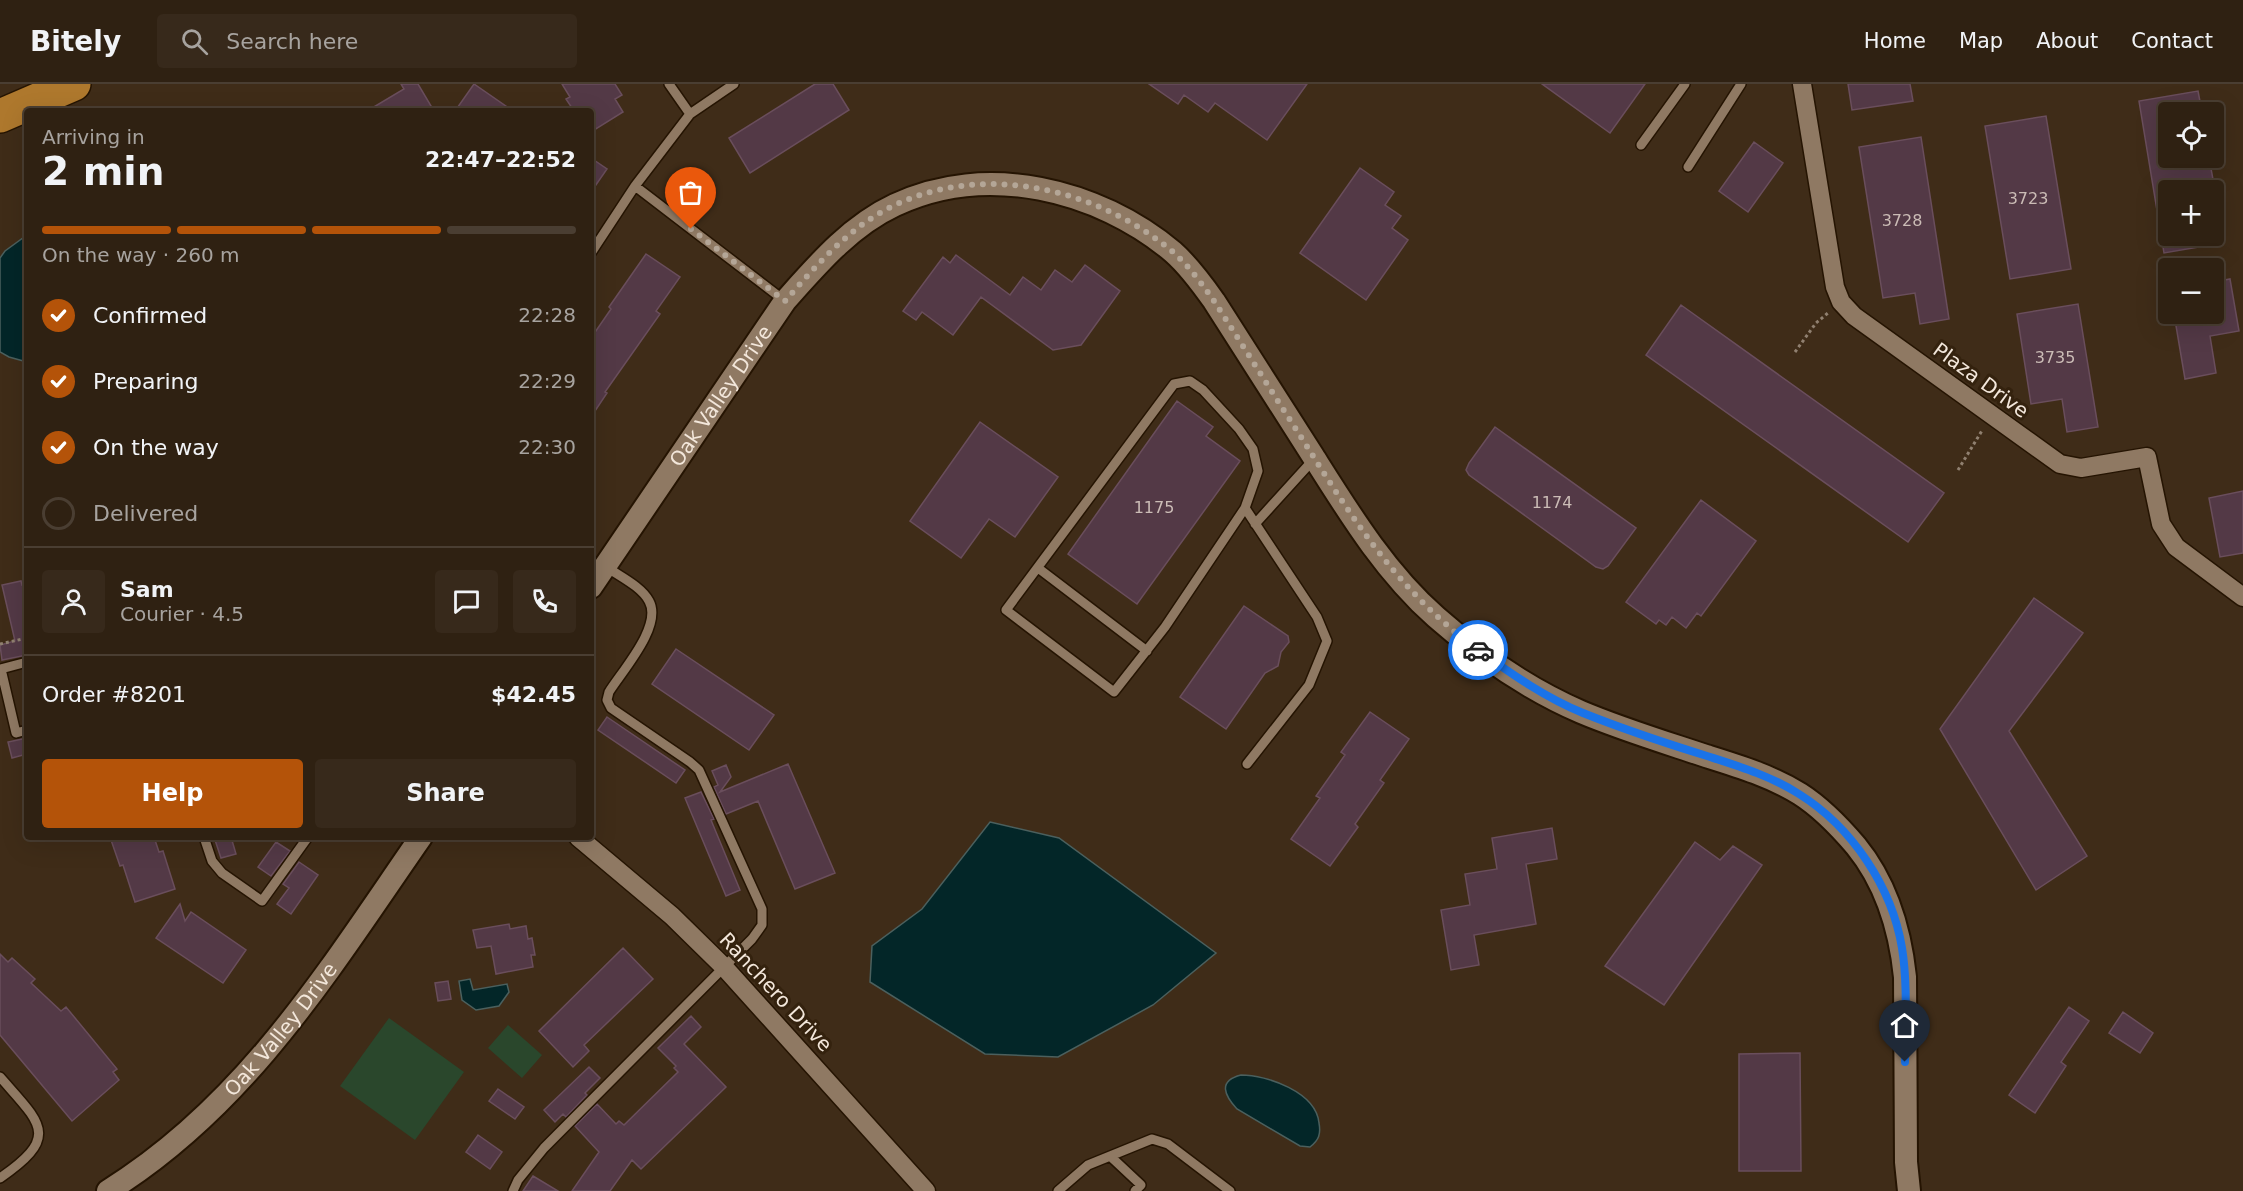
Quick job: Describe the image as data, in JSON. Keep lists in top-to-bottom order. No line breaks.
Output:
{"streets":{"street":["Plaza Drive","Oak Valley Drive","Ranchero Drive"]},"house_numbers":["3723","3728","3735","1174","1175"],"page":{"header":"Bitely","search":"Search here","nav":["Home","Map","About","Contact"],"map_buttons":["+","−"],"heading":["2 min","Arriving in","22:47–22:52"],"panel":["Sam","Courier · 4.5","Order #8201","$42.45"],"bar":"On the way · 260 m","list":[["Confirmed","22:28"],["Preparing","22:29"],["On the way","22:30"],"Delivered"],"buttons":["Help","Share"]}}
